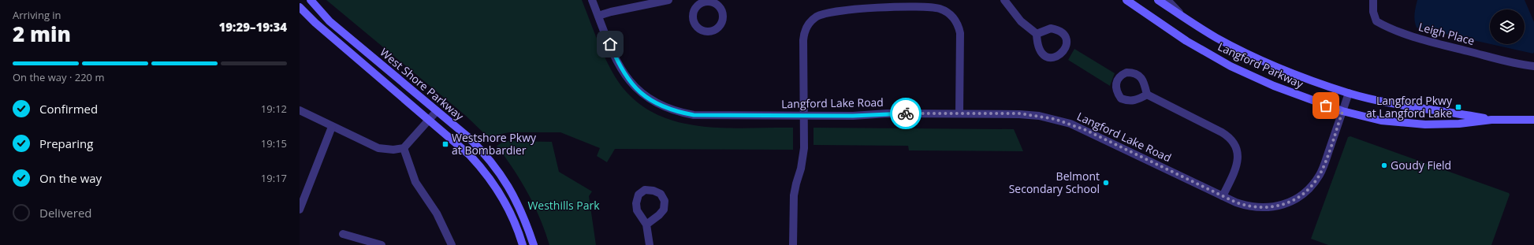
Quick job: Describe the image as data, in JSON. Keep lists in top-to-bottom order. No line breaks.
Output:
{"streets":{"main road":["Langford Parkway","West Shore Parkway"],"street":["Leigh Place","Langford Lake Road"]},"crossings":[["Langford Parkway","Langford Lake Road"]],"parks":["Westhills Park"],"places":{"transit":["Langford Pkwy at Langford Lake","Westshore Pkwy at Bombardier"],"other":["Goudy Field","Belmont Secondary School"]},"page":{"heading":["2 min","Arriving in","19:29–19:34"],"bar":"On the way · 220 m","list":[["Confirmed","19:12"],["Preparing","19:15"],["On the way","19:17"],"Delivered"]}}
